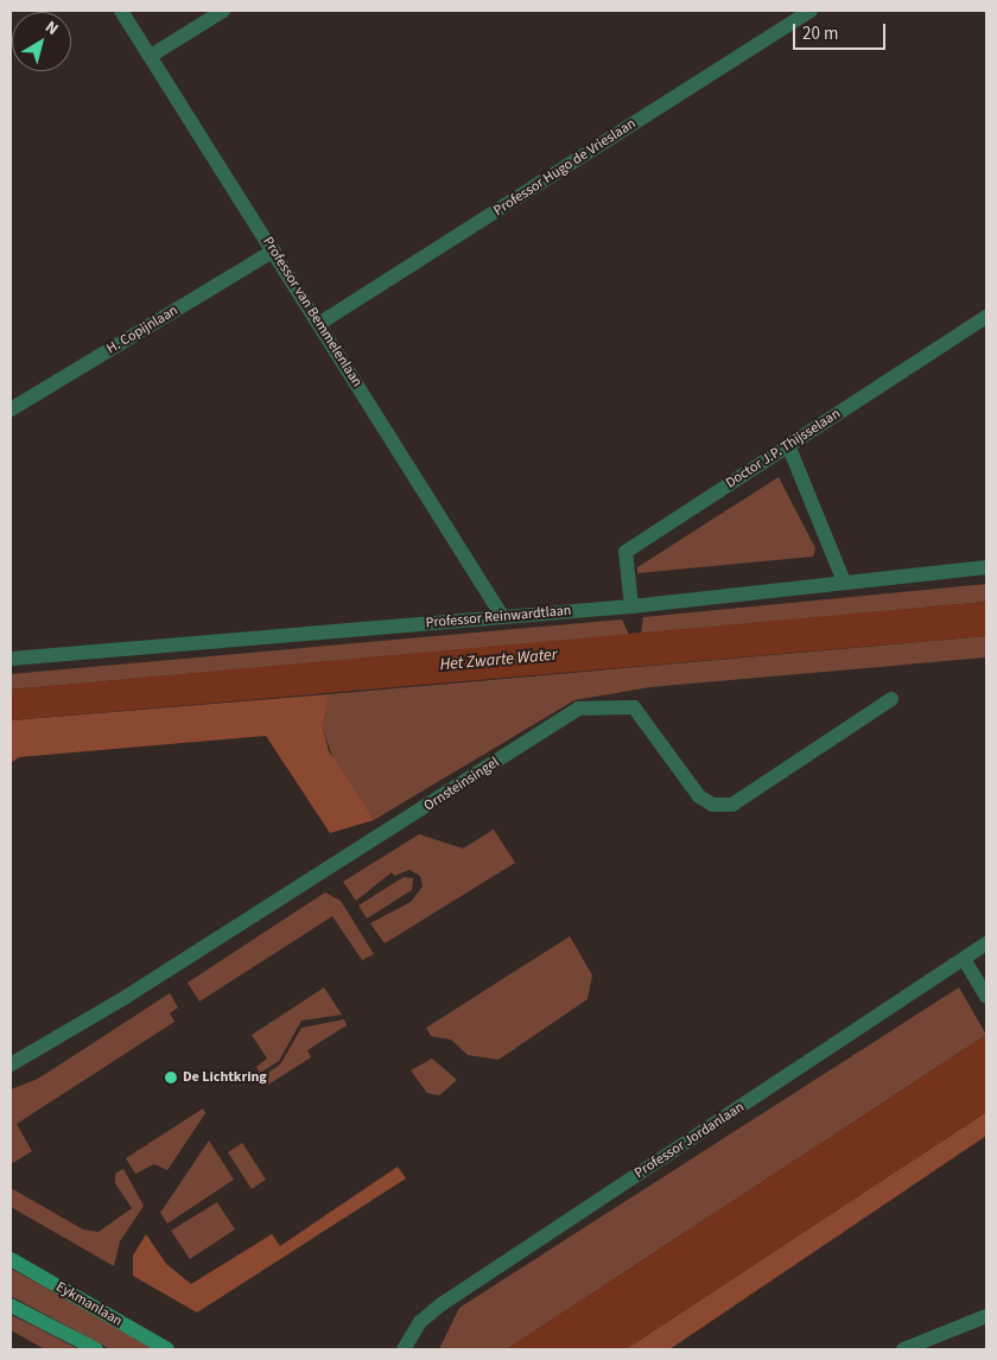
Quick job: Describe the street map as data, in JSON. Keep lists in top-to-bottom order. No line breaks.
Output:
{"streets":{"main road":["Eykmanlaan"],"street":["Professor Hugo de Vrieslaan","Professor van Bemmelenlaan","H. Copijnlaan","Doctor J.P. Thijsselaan","Professor Reinwardtlaan","Ornsteinsingel","Professor Jordanlaan"]},"crossings":[["Professor Hugo de Vrieslaan","Professor van Bemmelenlaan"],["Professor van Bemmelenlaan","H. Copijnlaan"],["Professor van Bemmelenlaan","Professor Reinwardtlaan"],["Doctor J.P. Thijsselaan","Professor Reinwardtlaan"]],"water":["Het Zwarte Water"],"places":["De Lichtkring"],"scale_bar":"20 m","north":"top right"}
